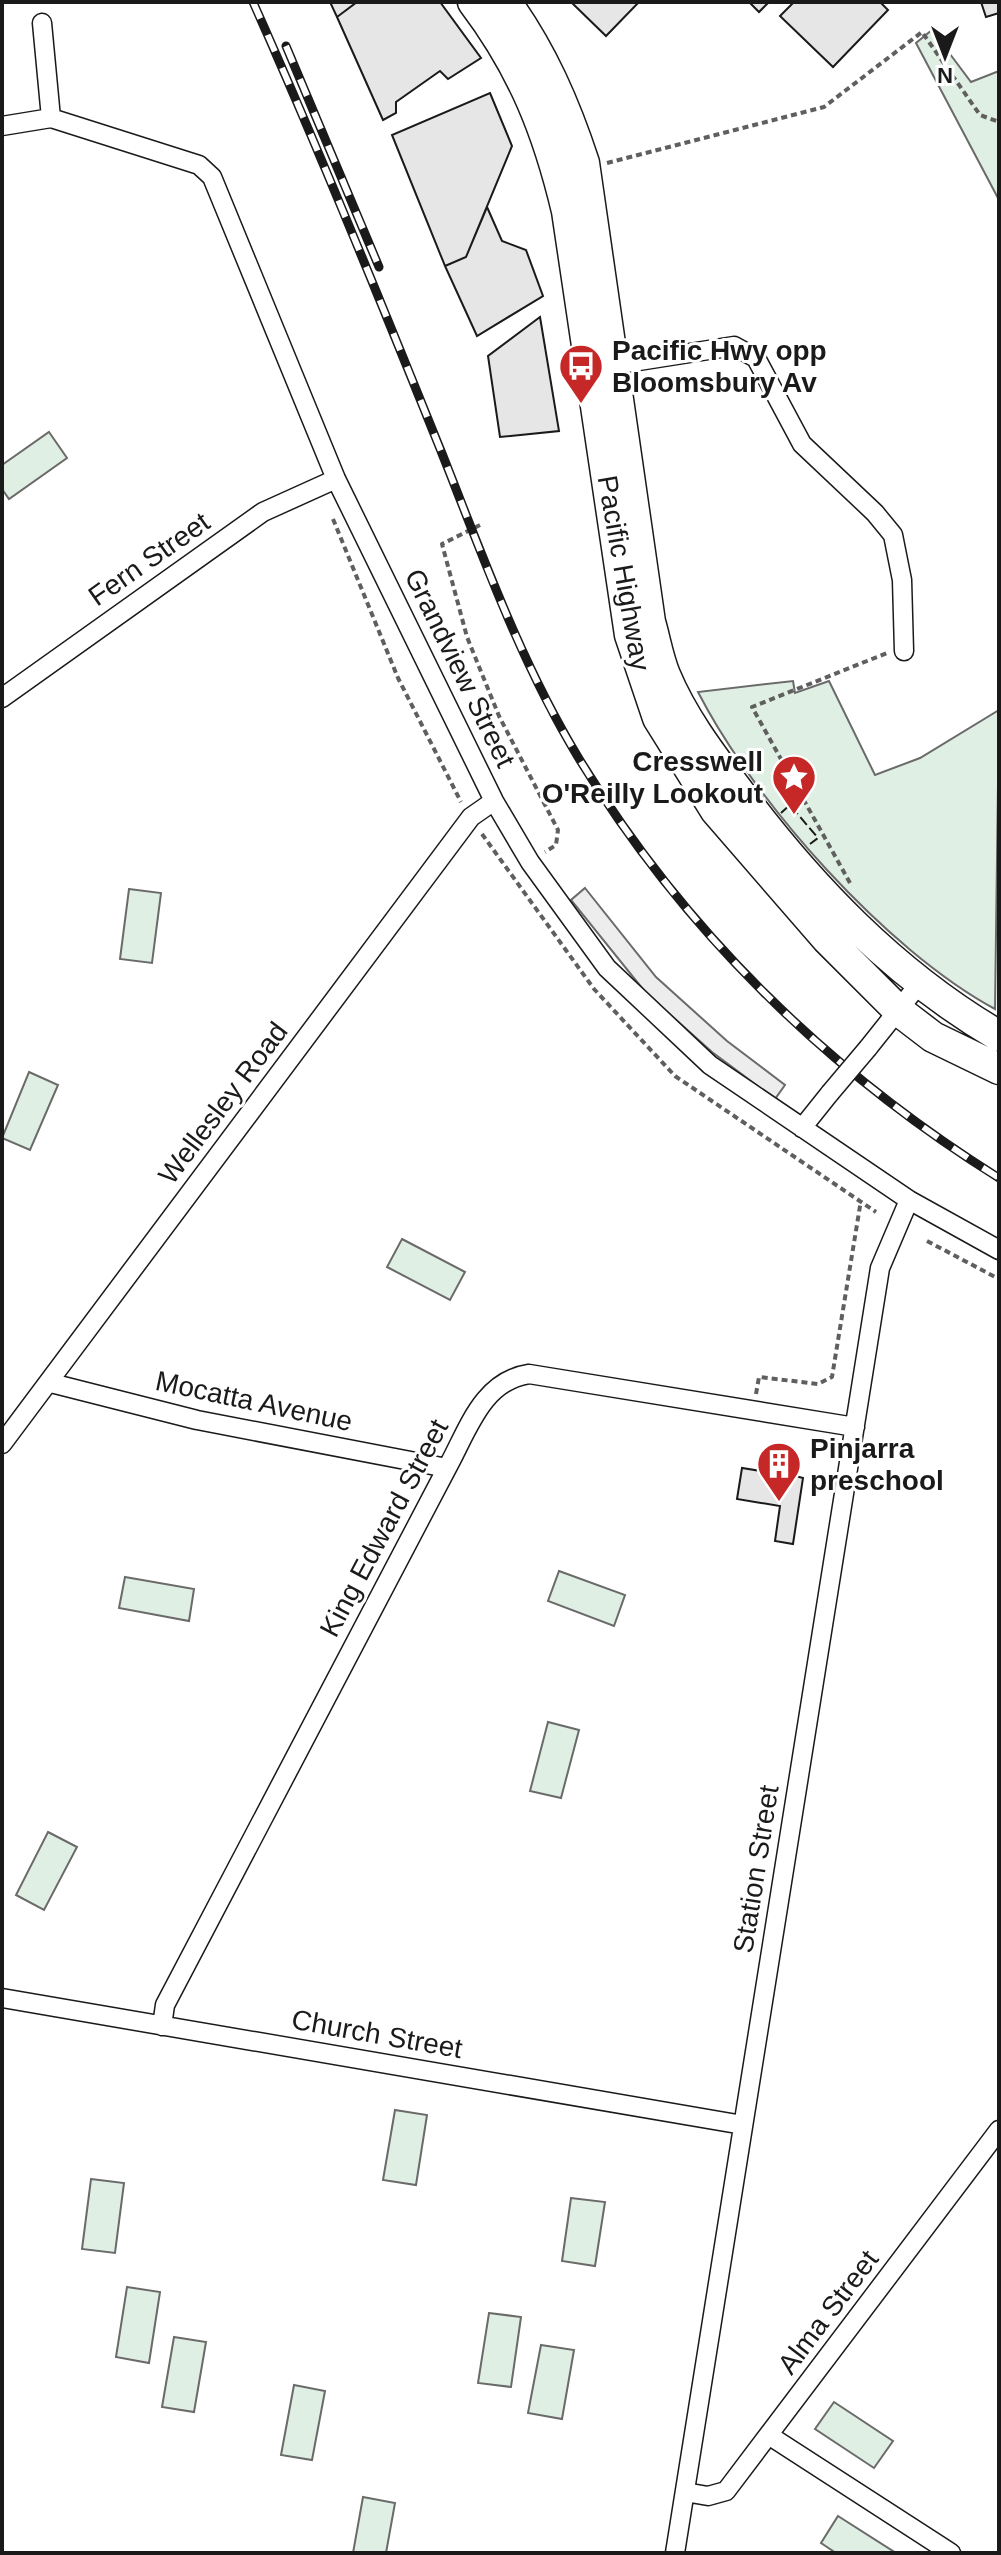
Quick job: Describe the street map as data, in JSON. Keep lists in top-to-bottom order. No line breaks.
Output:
{"streets":{"highway":["Pacific Highway"],"street":["Fern Street","Grandview Street","Wellesley Road","Mocatta Avenue","King Edward Street","Station Street","Church Street","Alma Street"]},"crossings":[["Fern Street","Grandview Street"],["Grandview Street","Wellesley Road"],["Grandview Street","Station Street"],["Wellesley Road","Mocatta Avenue"],["Mocatta Avenue","King Edward Street"],["King Edward Street","Station Street"],["King Edward Street","Church Street"],["Station Street","Church Street"],["Station Street","Alma Street"]],"places":{"bus stop":["Pacific Hwy opp Bloomsbury Av"],"place":["Cresswell O'Reilly Lookout"],"building":["Pinjarra preschool"]},"north":"bottom"}
